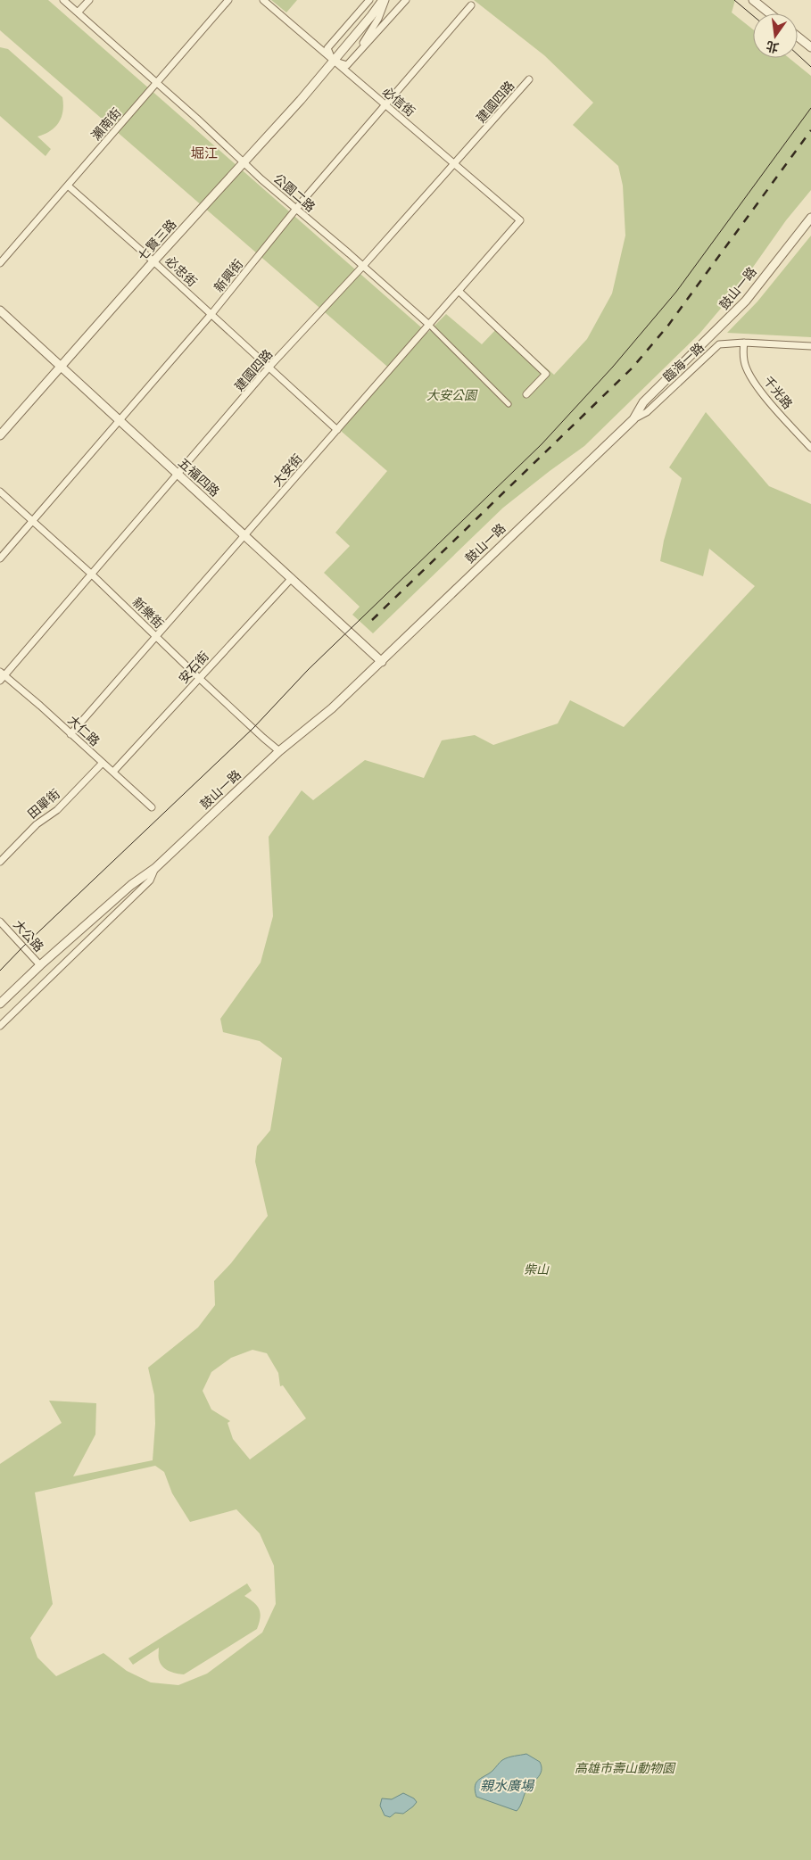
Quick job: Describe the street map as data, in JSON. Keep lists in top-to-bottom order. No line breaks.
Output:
{"streets":{"street":["必信街","建國四路","瀨南街","公園二路","七賢三路","必忠街","新興街","鼓山一路","臨海一路","千光路","大安街","五福四路","新樂街","安石街","大仁路","田單街","大公路"]},"crossings":[["必信街","建國四路"],["必信街","七賢三路"],["必信街","新興街"],["必信街","大安街"],["建國四路","公園二路"],["建國四路","必忠街"],["建國四路","五福四路"],["建國四路","新樂街"],["建國四路","大仁路"],["瀨南街","公園二路"],["瀨南街","必忠街"],["公園二路","七賢三路"],["公園二路","新興街"],["公園二路","大安街"],["七賢三路","必忠街"],["七賢三路","五福四路"],["必忠街","新興街"],["必忠街","大安街"],["新興街","五福四路"],["新興街","新樂街"],["鼓山一路","臨海一路"],["鼓山一路","五福四路"],["鼓山一路","新樂街"],["鼓山一路","大公路"],["臨海一路","千光路"],["大安街","五福四路"],["大安街","新樂街"],["大安街","大仁路"],["五福四路","安石街"],["新樂街","安石街"],["安石街","大仁路"],["大仁路","田單街"]],"districts":["堀江"],"water":["親水廣場"],"parks":["大安公園","柴山","高雄市壽山動物園"],"north":"bottom"}
